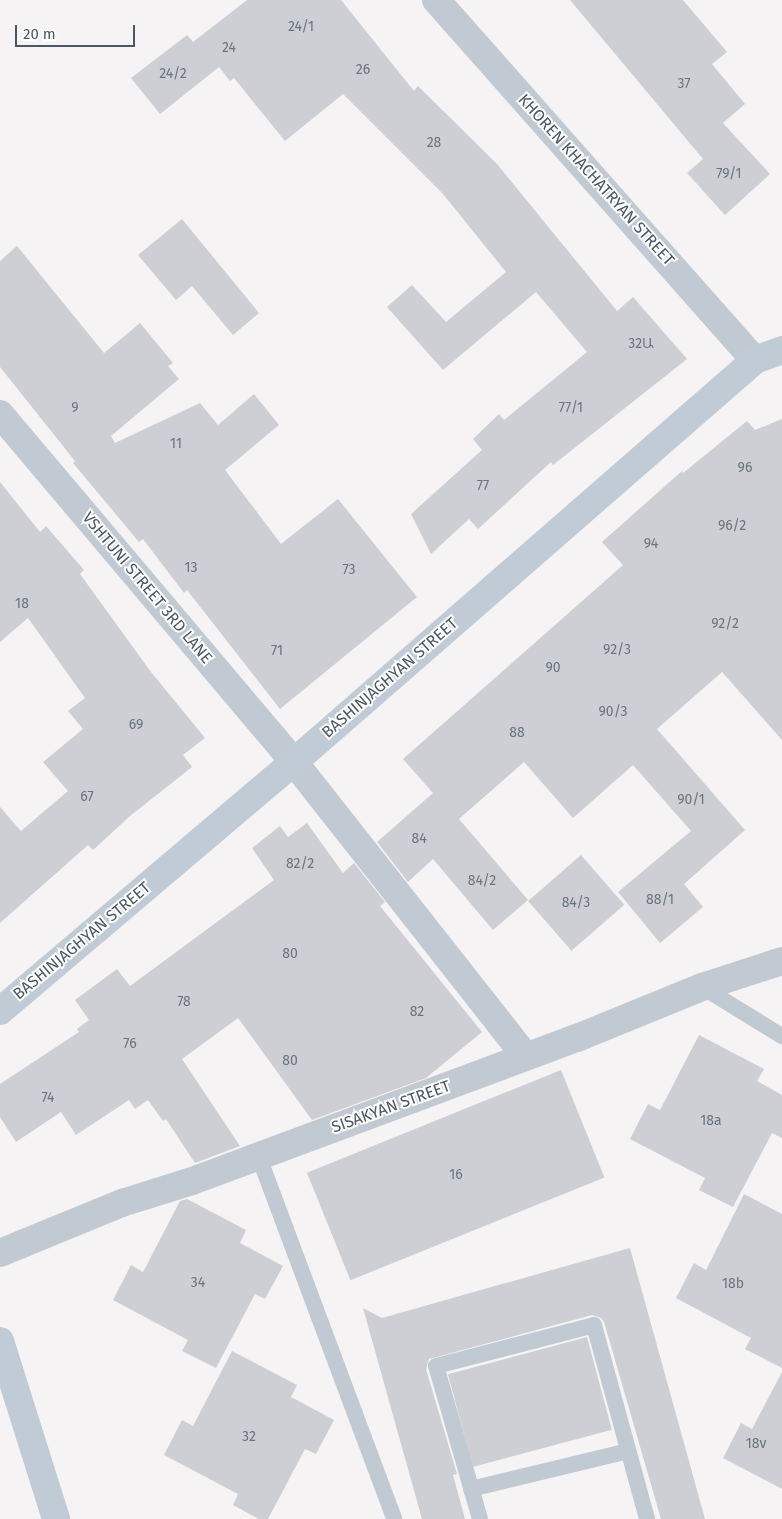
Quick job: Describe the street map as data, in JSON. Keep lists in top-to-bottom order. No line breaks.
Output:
{"streets":{"main road":["BASHINJAGHYAN STREET"],"street":["KHOREN KHACHATRYAN STREET","VSHTUNI STREET 3RD LANE","SISAKYAN STREET"]},"crossings":[["KHOREN KHACHATRYAN STREET","BASHINJAGHYAN STREET"],["VSHTUNI STREET 3RD LANE","BASHINJAGHYAN STREET"],["VSHTUNI STREET 3RD LANE","SISAKYAN STREET"]],"house_numbers":["24/1","24","26","24/2","37","28","79/1","32Ա","9","77/1","11","96","77","96/2","94","13","73","18","92/2","92/3","71","90","90/3","69","88","67","90/1","84","82/2","84/2","88/1","84/3","80","78","82","76","80","74","18a","16","34","18b","32","18v"],"scale_bar":"20 m"}
